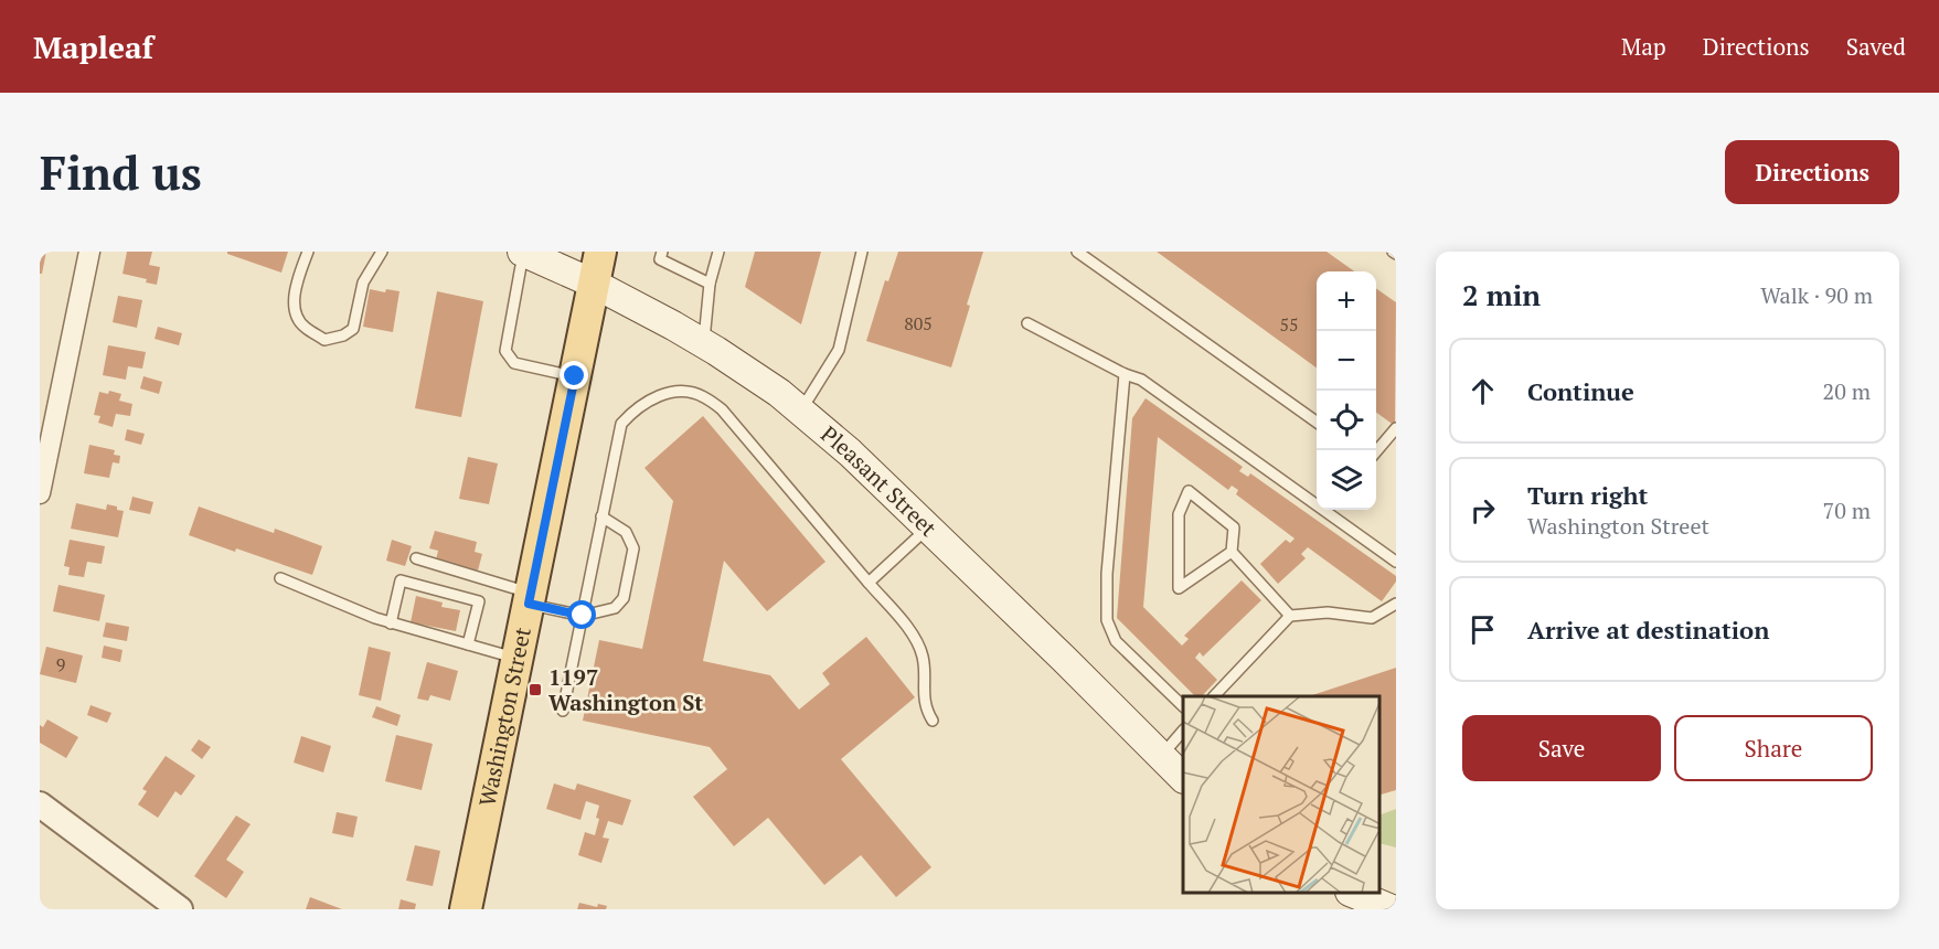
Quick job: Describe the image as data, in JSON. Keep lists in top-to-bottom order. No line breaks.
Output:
{"streets":{"main road":["Pleasant Street","Washington Street"]},"crossings":[["Pleasant Street","Washington Street"]],"places":{"transit":["1197 Washington St"]},"house_numbers":["805","55","9"],"page":{"header":"Mapleaf","nav":["Map","Directions","Saved"],"buttons":["Directions",["Save","Share"]],"title":"Find us","heading":["2 min","Walk · 90 m"],"map_buttons":["+","−"],"list":[["Continue","20 m"],["Turn right","Washington Street","70 m"],"Arrive at destination"]}}
